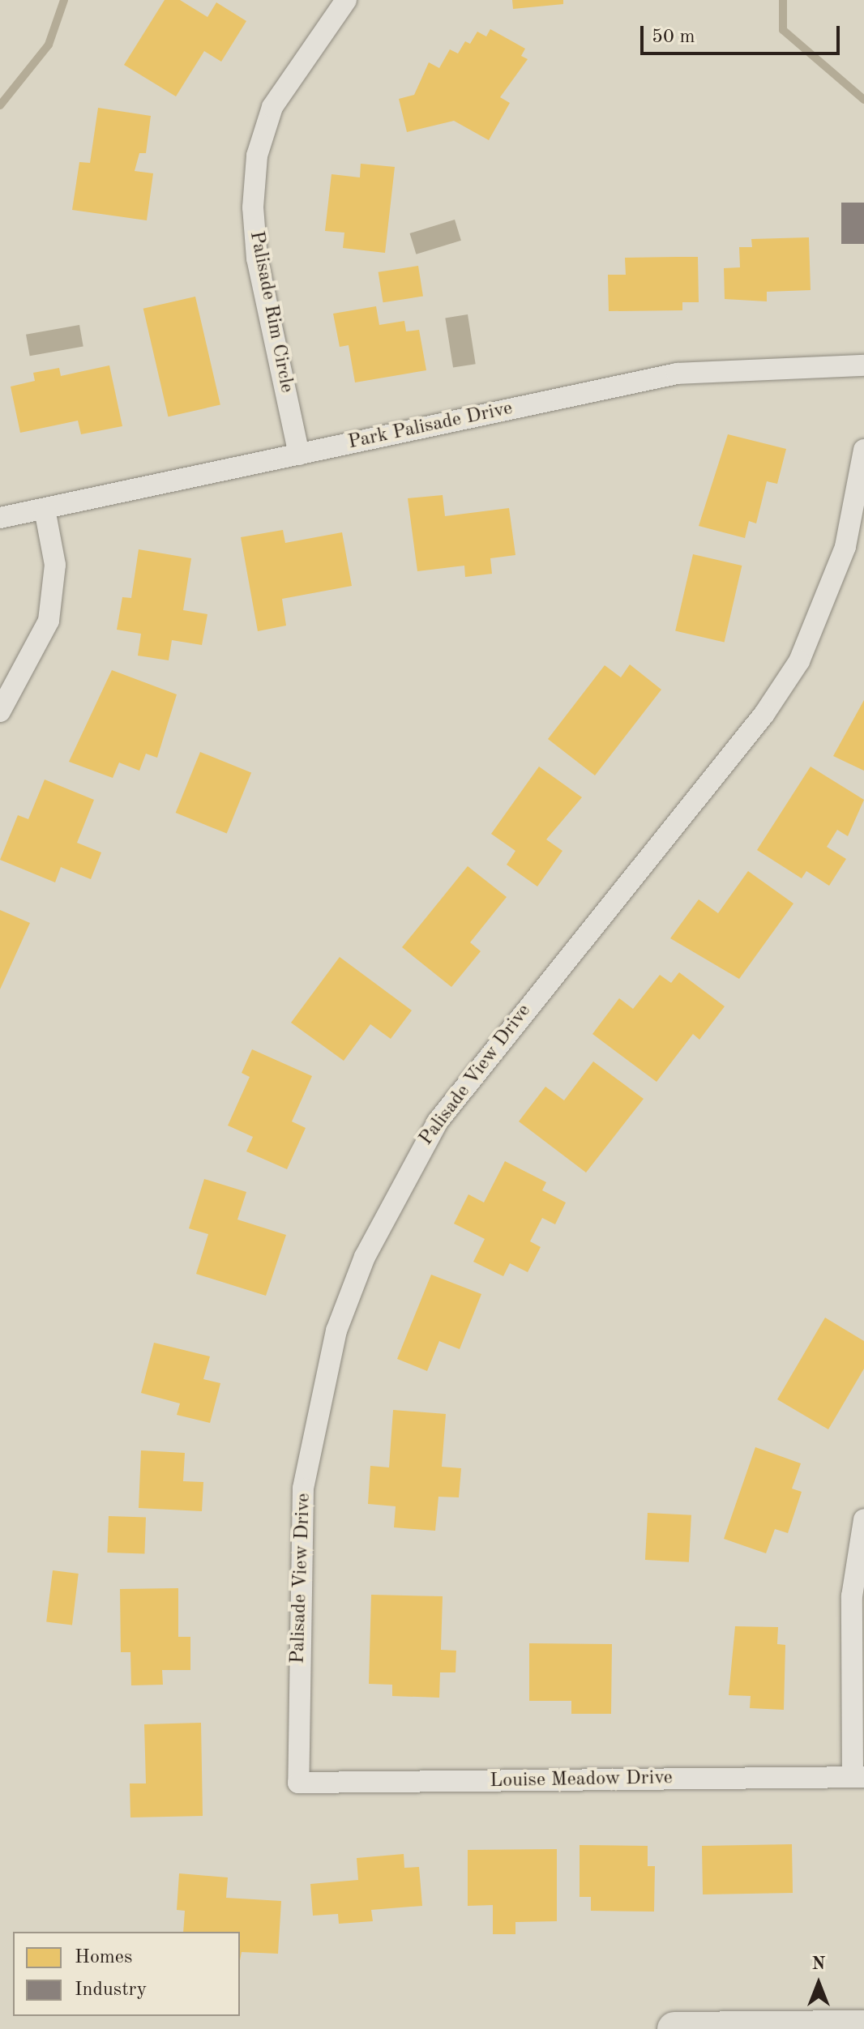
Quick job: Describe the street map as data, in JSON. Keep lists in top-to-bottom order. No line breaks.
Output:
{"streets":{"street":["Palisade Rim Circle","Park Palisade Drive","Palisade View Drive","Louise Meadow Drive"]},"crossings":[["Palisade Rim Circle","Park Palisade Drive"],["Palisade View Drive","Louise Meadow Drive"]],"legend":["Homes","Industry"],"scale_bar":"50 m","north":"top"}
